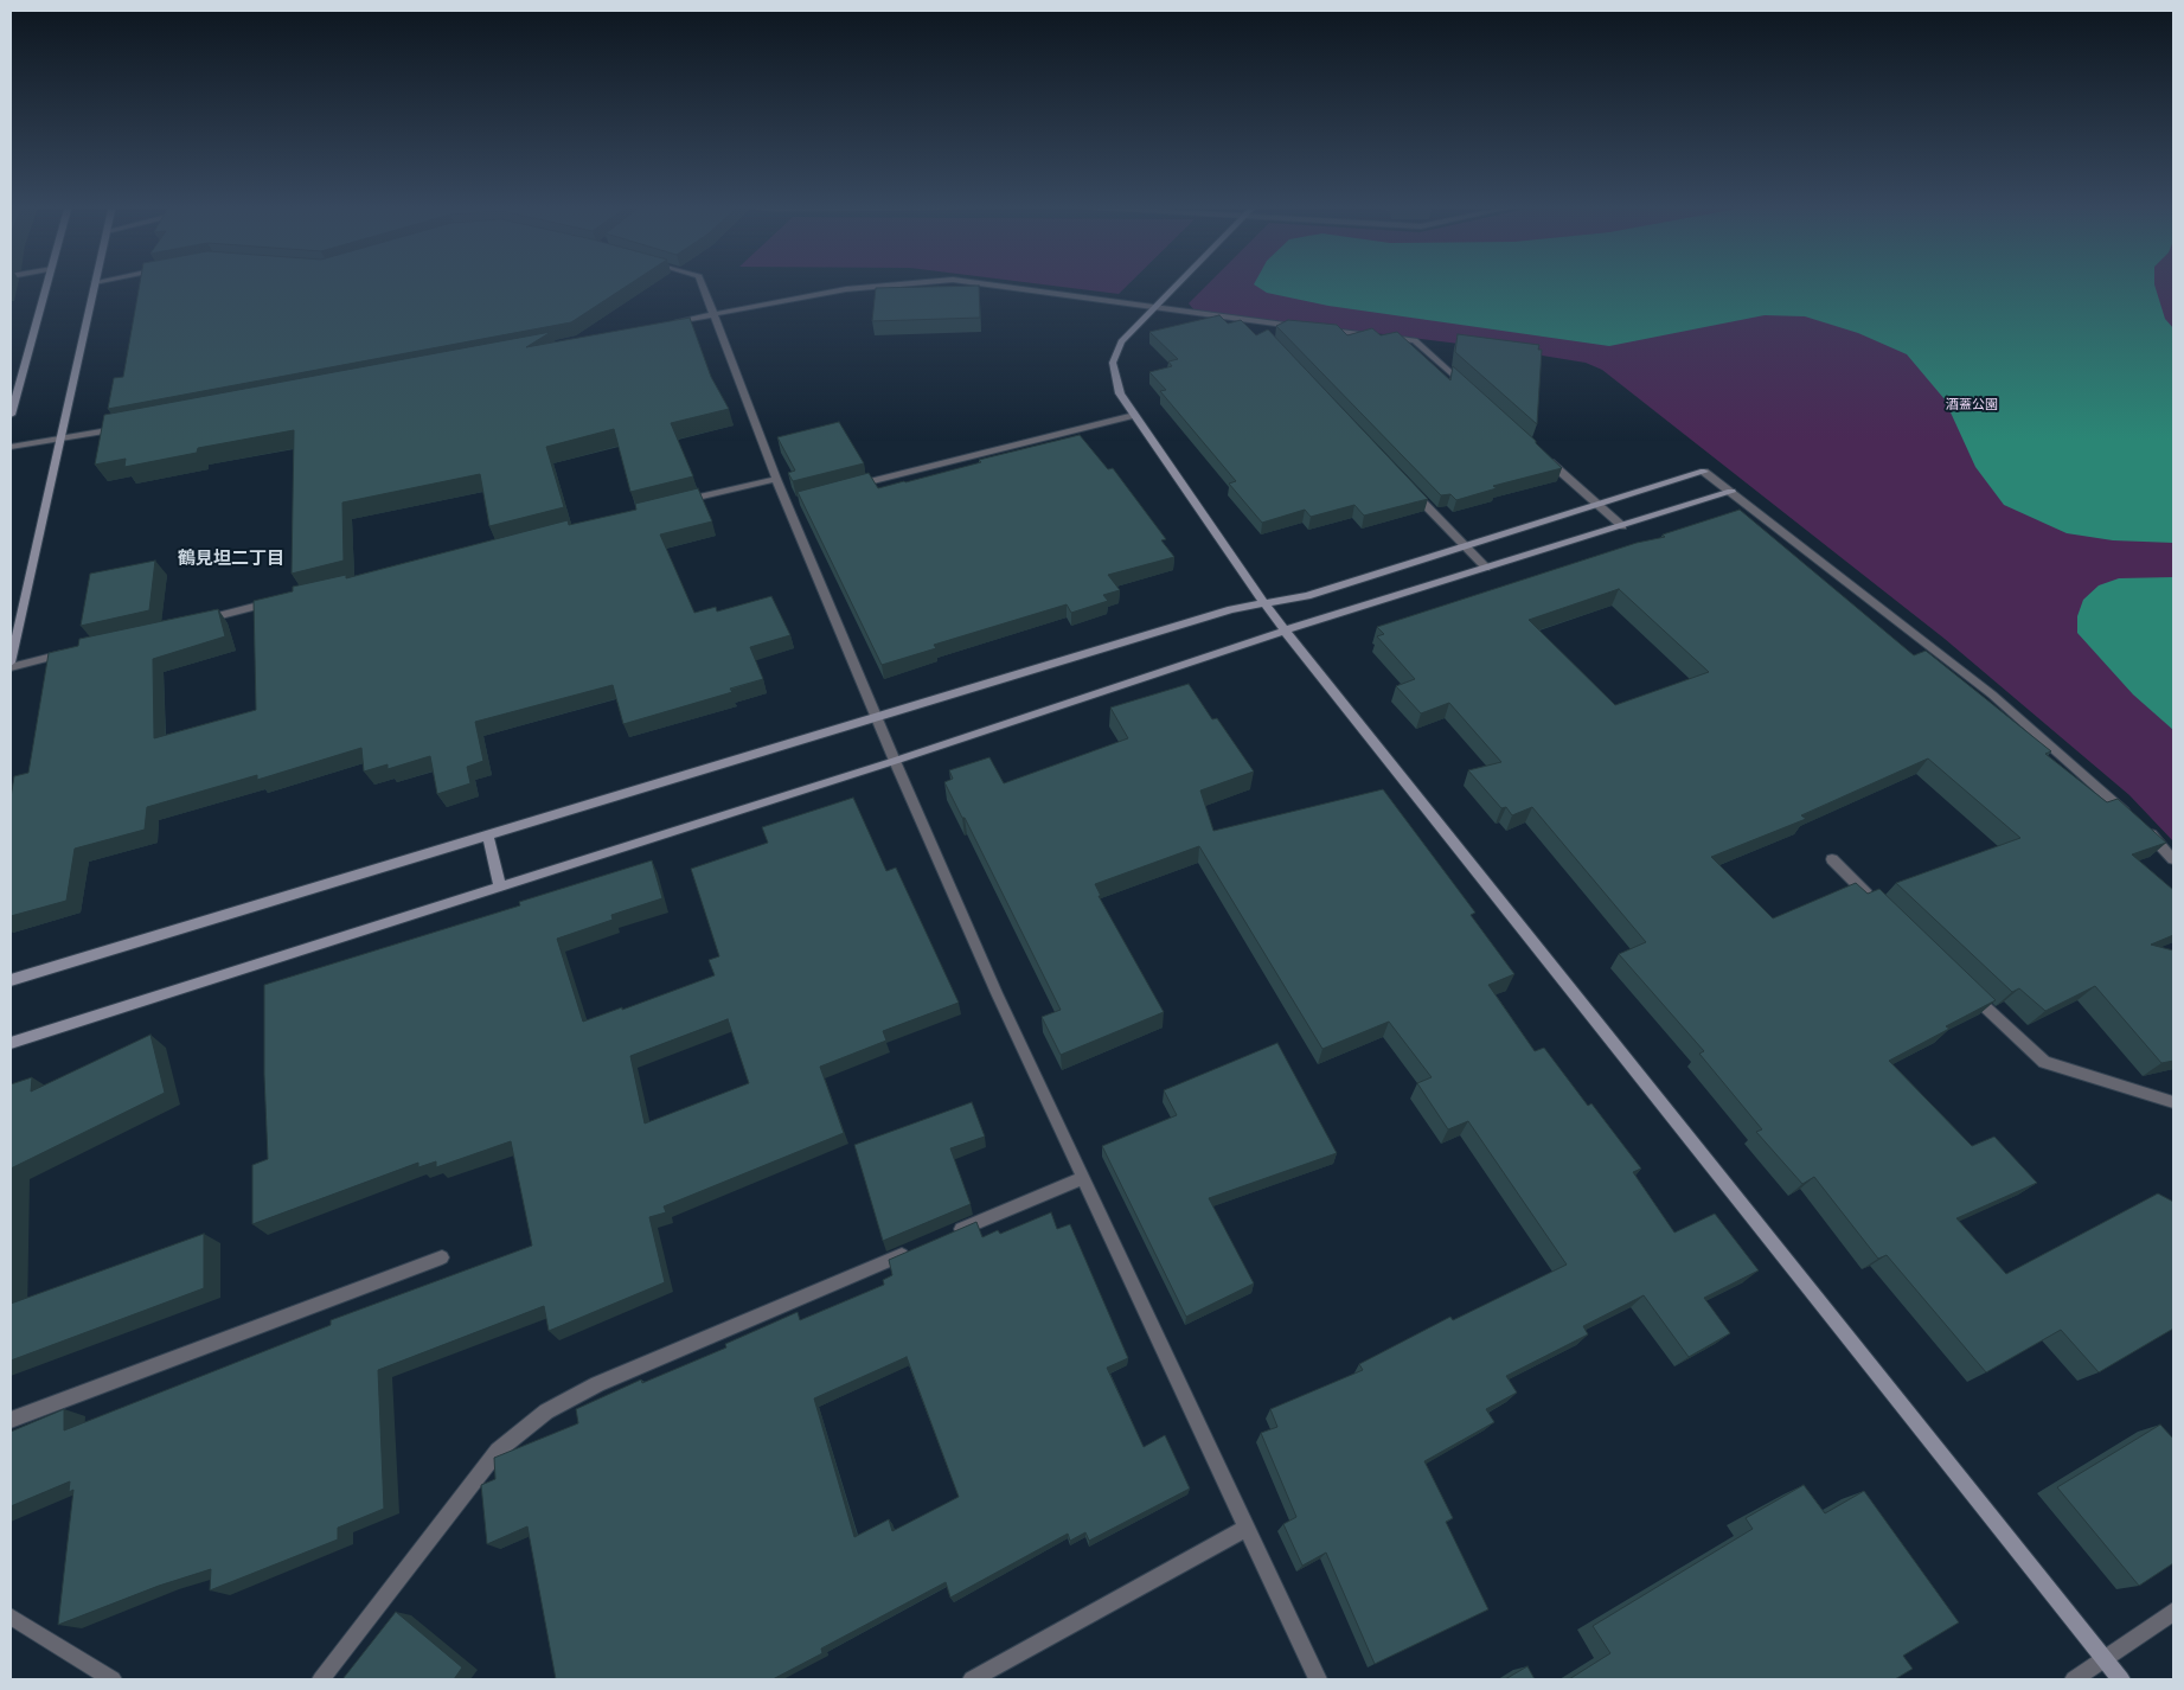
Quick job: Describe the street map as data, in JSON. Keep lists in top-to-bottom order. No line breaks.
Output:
{"districts":["鶴見坦二丁目"],"parks":["酒蓋公園"]}
